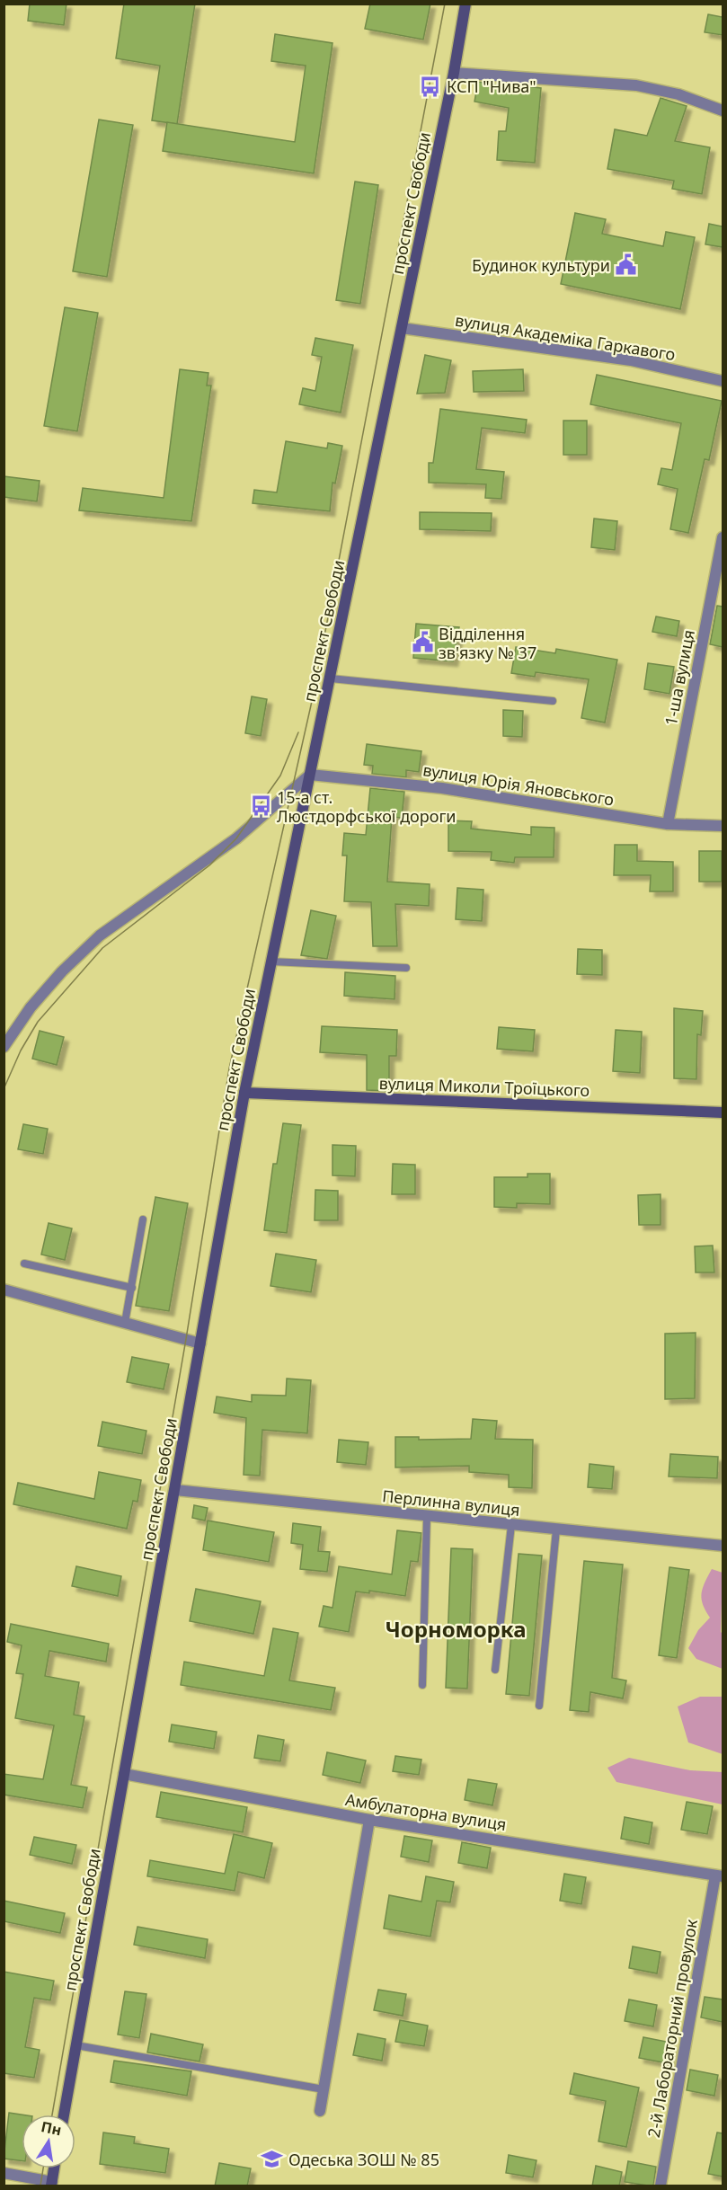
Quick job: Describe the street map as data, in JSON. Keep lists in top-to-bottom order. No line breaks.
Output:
{"streets":{"street":["проспект Свободи","вулиця Академіка Гаркавого","1-ша вулиця","вулиця Юрія Яновського","вулиця Миколи Троїцького","Перлинна вулиця","Амбулаторна вулиця","2-й Лабораторний провулок"]},"crossings":[["проспект Свободи","вулиця Академіка Гаркавого"],["проспект Свободи","вулиця Юрія Яновського"],["проспект Свободи","вулиця Миколи Троїцького"],["проспект Свободи","Перлинна вулиця"],["проспект Свободи","Амбулаторна вулиця"],["1-ша вулиця","вулиця Юрія Яновського"],["Амбулаторна вулиця","2-й Лабораторний провулок"]],"districts":["Чорноморка"],"places":{"bus stop":["КСП \"Нива\"","15-а ст. Люстдорфської дороги"],"public building":["Будинок культури","Відділення зв'язку № 37"],"school or university":["Одеська ЗОШ № 85"]},"north":"top"}
